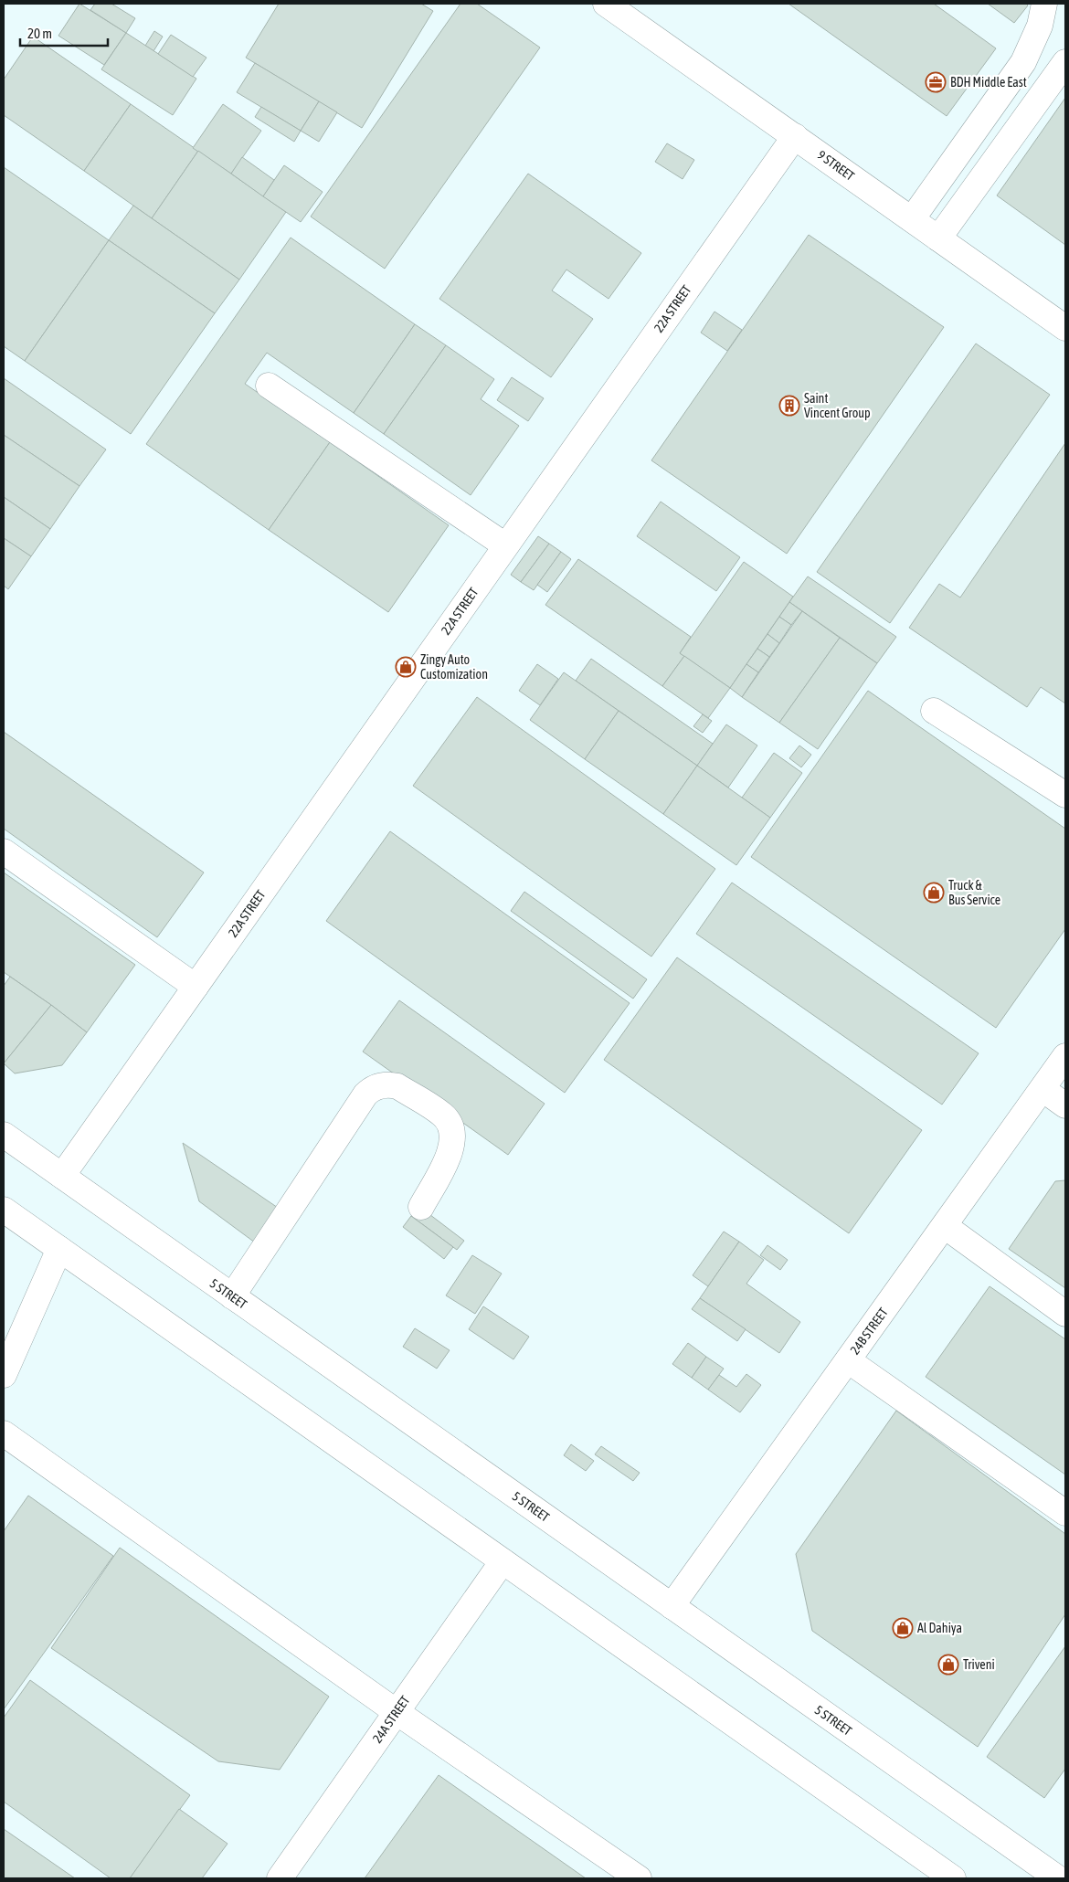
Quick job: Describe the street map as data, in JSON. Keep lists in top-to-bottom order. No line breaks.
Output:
{"streets":{"street":["9 STREET","22A STREET","5 STREET","24B STREET","24A STREET"]},"crossings":[["9 STREET","22A STREET"],["22A STREET","5 STREET"],["5 STREET","24B STREET"]],"places":{"office":["BDH Middle East"],"building":["Saint Vincent Group"],"shop":["Zingy Auto Customization","Truck & Bus Service","Al Dahiya","Triveni"]},"scale_bar":"20 m"}
